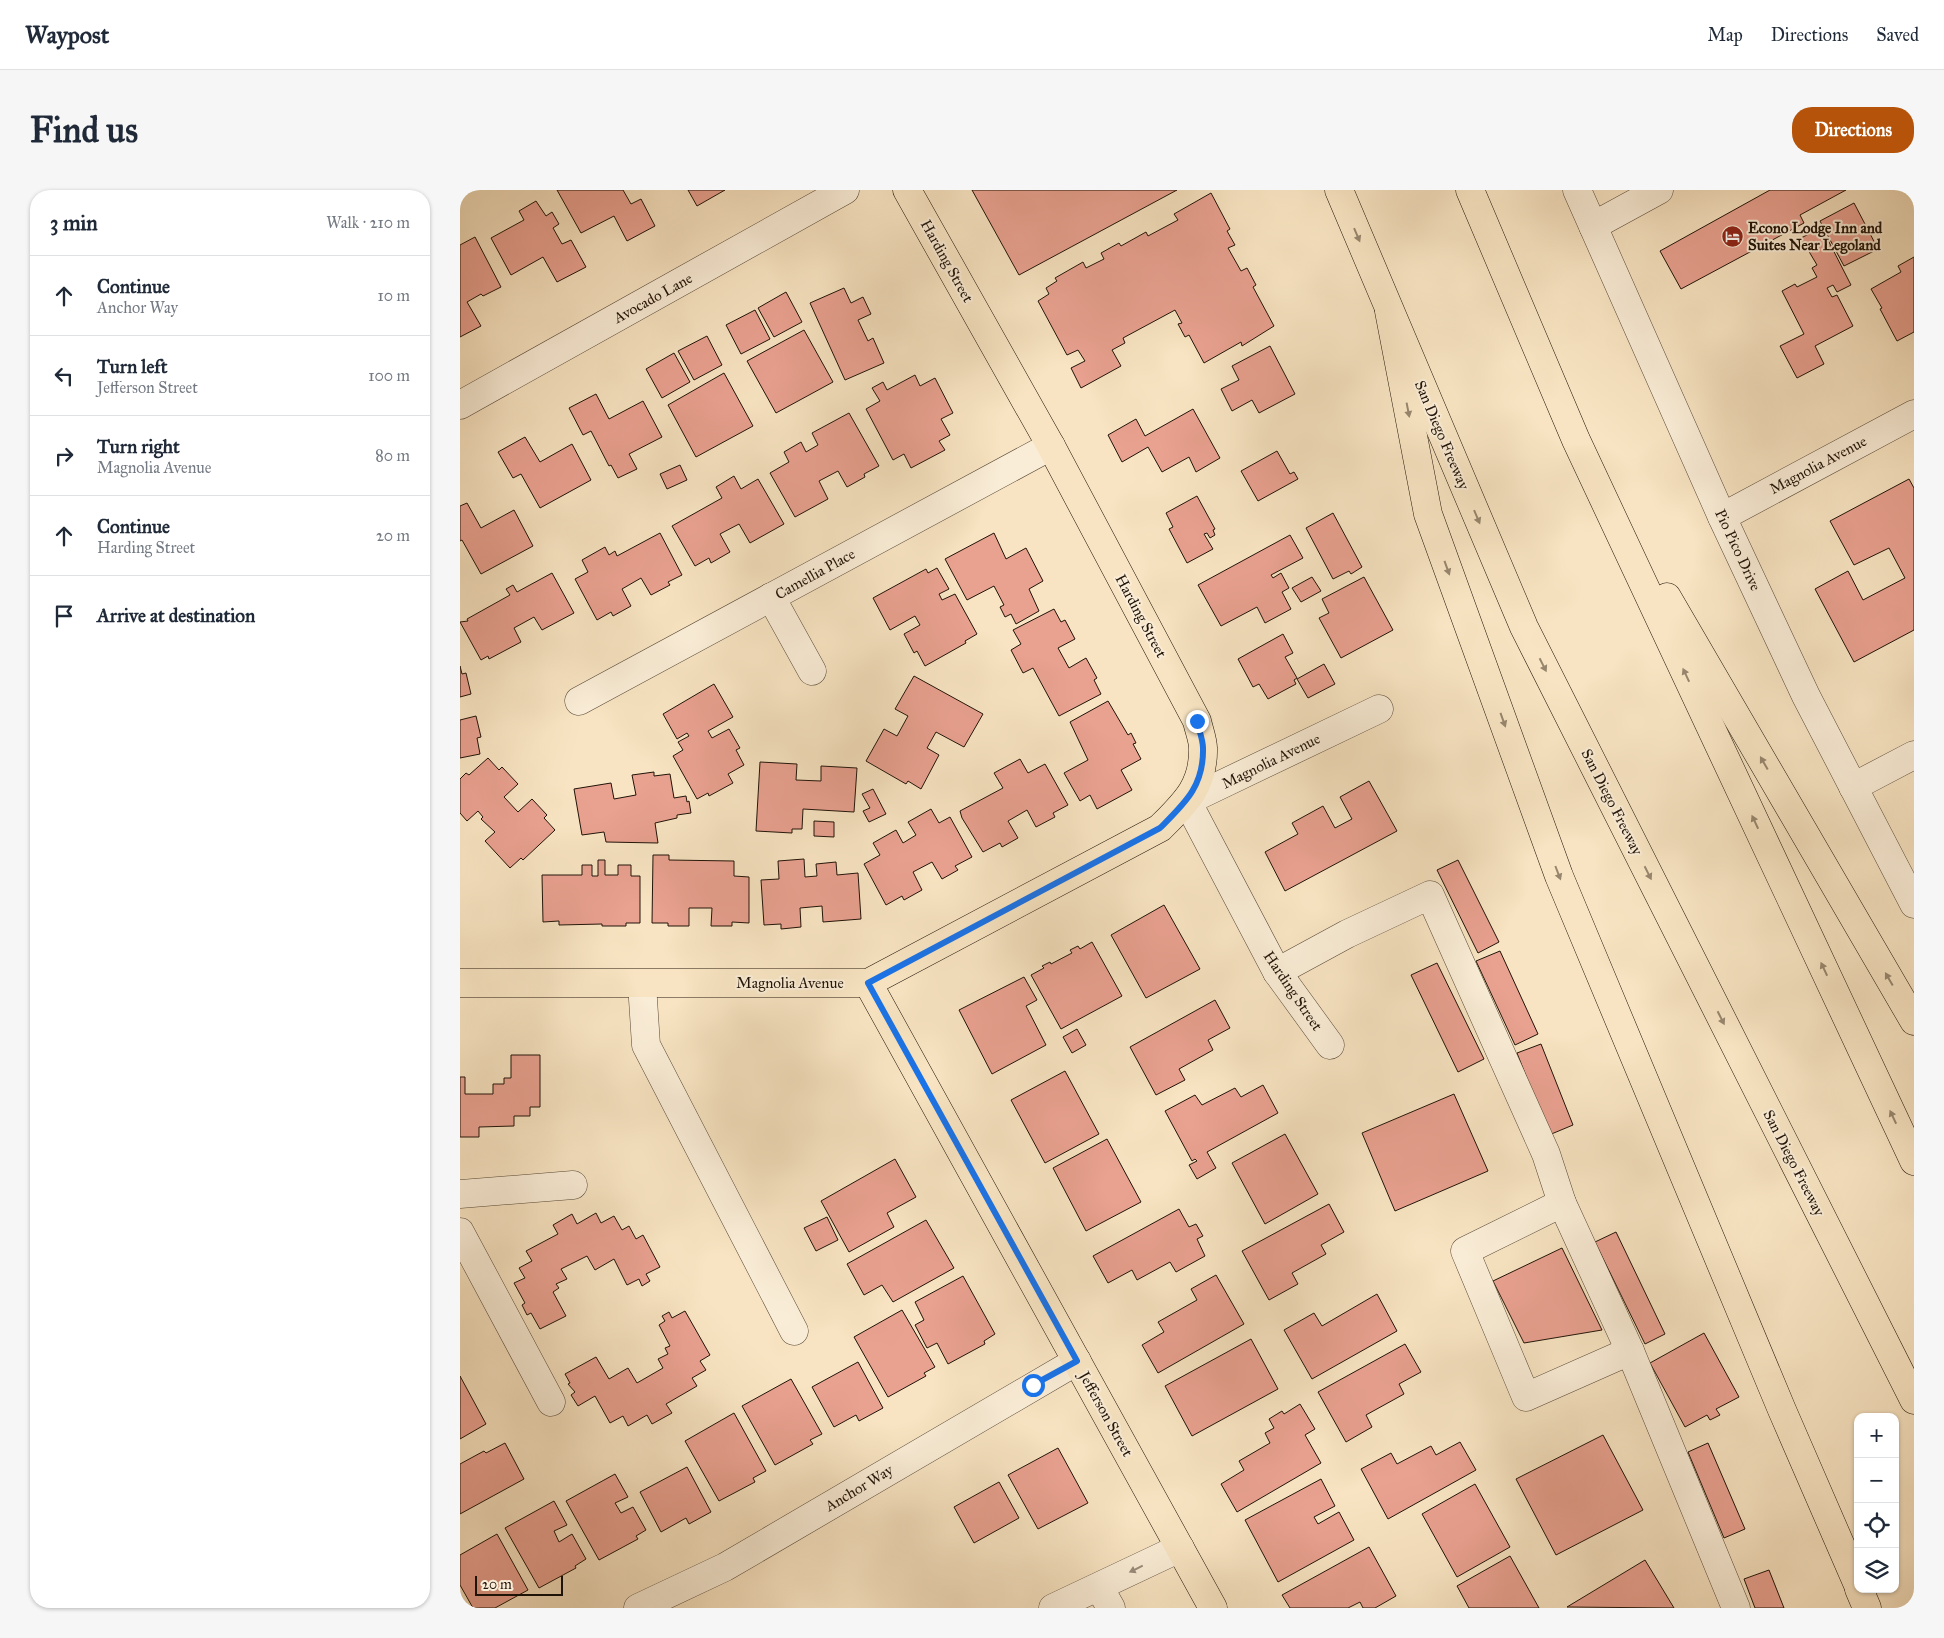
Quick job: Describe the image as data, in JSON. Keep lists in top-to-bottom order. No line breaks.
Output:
{"streets":{"main road":["Harding Street","San Diego Freeway","Magnolia Avenue","Jefferson Street"],"street":["Avocado Lane","Pio Pico Drive","Camellia Place","Anchor Way"]},"crossings":[["Harding Street","Magnolia Avenue"],["Harding Street","Camellia Place"],["Magnolia Avenue","Pio Pico Drive"],["Magnolia Avenue","Jefferson Street"],["Jefferson Street","Anchor Way"]],"places":{"hotel":["Econo Lodge Inn and Suites Near Legoland"]},"scale_bar":"20 m","page":{"header":"Waypost","nav":["Map","Directions","Saved"],"buttons":"Directions","title":"Find us","heading":["3 min","Walk · 210 m"],"list":[["Continue","Anchor Way","10 m"],["Turn left","Jefferson Street","100 m"],["Turn right","Magnolia Avenue","80 m"],["Continue","Harding Street","20 m"],"Arrive at destination"],"map_buttons":["+","−"],"scale":"20 m"}}
